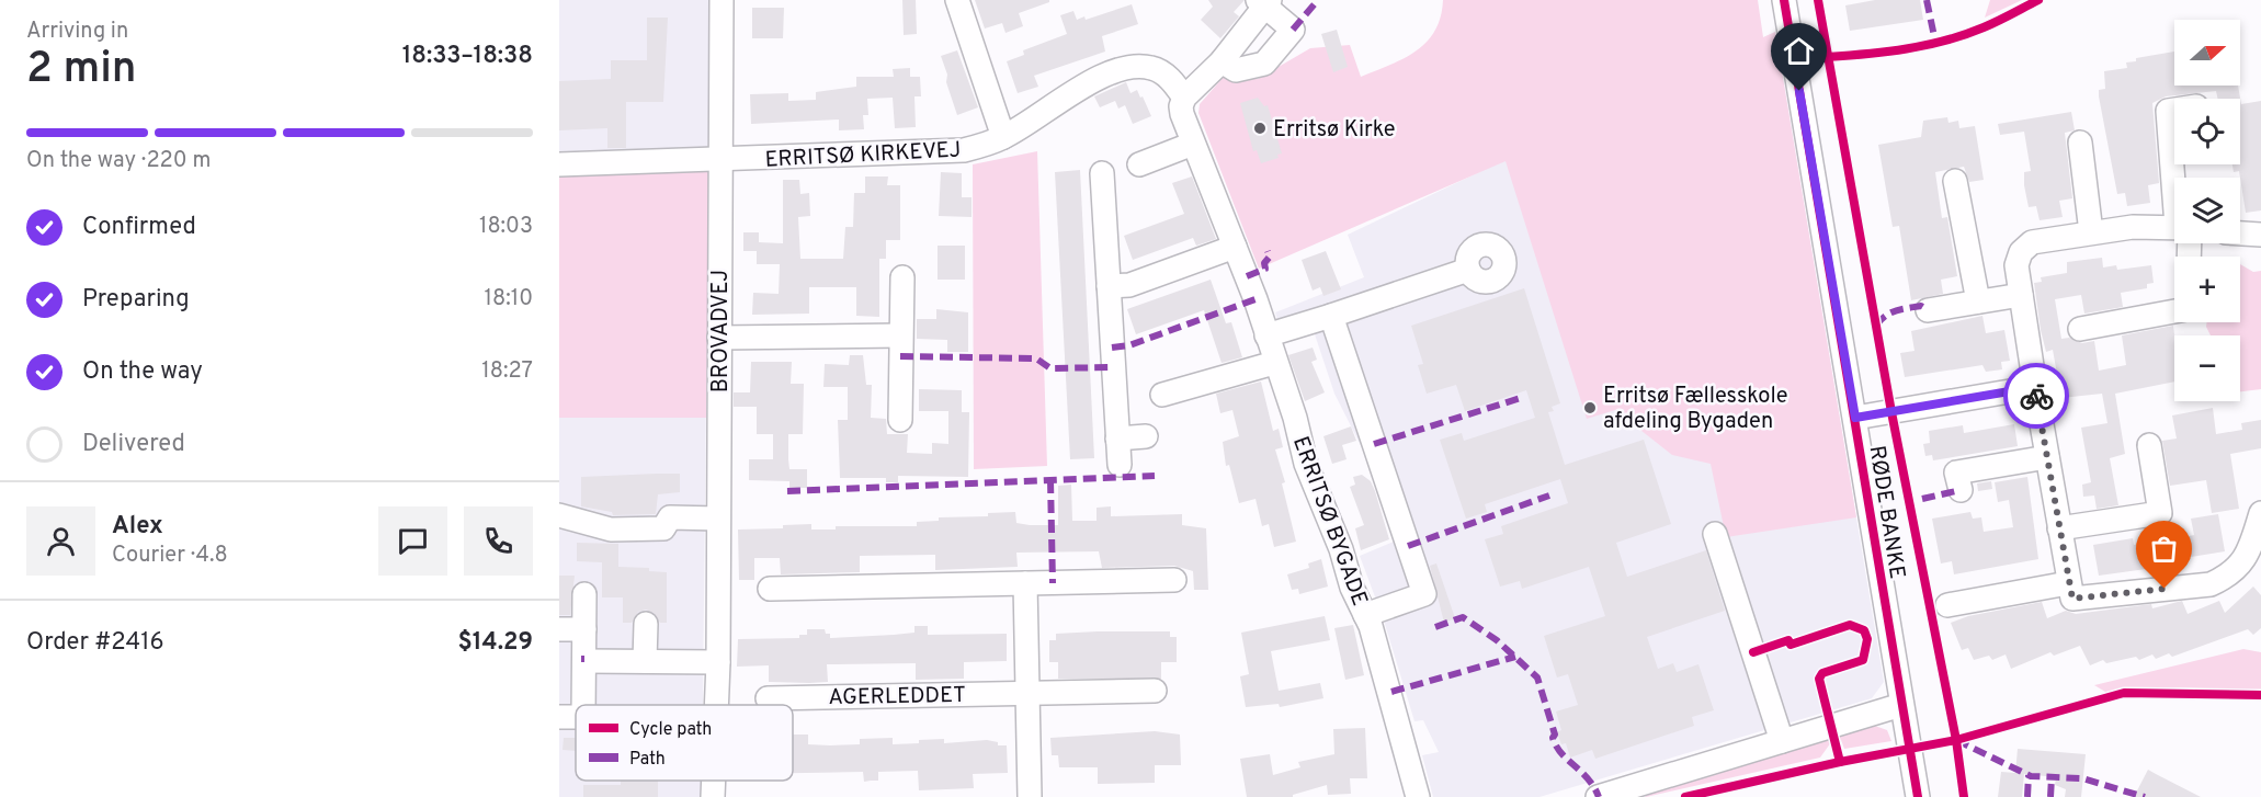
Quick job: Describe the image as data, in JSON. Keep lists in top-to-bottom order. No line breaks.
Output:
{"streets":{"street":["ERRITSØ KIRKEVEJ","BROVADVEJ","RØDE BANKE","ERRITSØ BYGADE","AGERLEDDET"]},"crossings":[["ERRITSØ KIRKEVEJ","BROVADVEJ"],["ERRITSØ KIRKEVEJ","ERRITSØ BYGADE"]],"places":["Erritsø Kirke","Erritsø Fællesskole afdeling Bygaden"],"legend":["Cycle path","Path"],"north":"right","page":{"heading":["2 min","Arriving in","18:33–18:38"],"panel":["Alex","Courier · 4.8","Order #2416","$14.29"],"map_buttons":["+","−"],"bar":"On the way · 220 m","list":[["Confirmed","18:03"],["Preparing","18:10"],["On the way","18:27"],"Delivered"]}}
